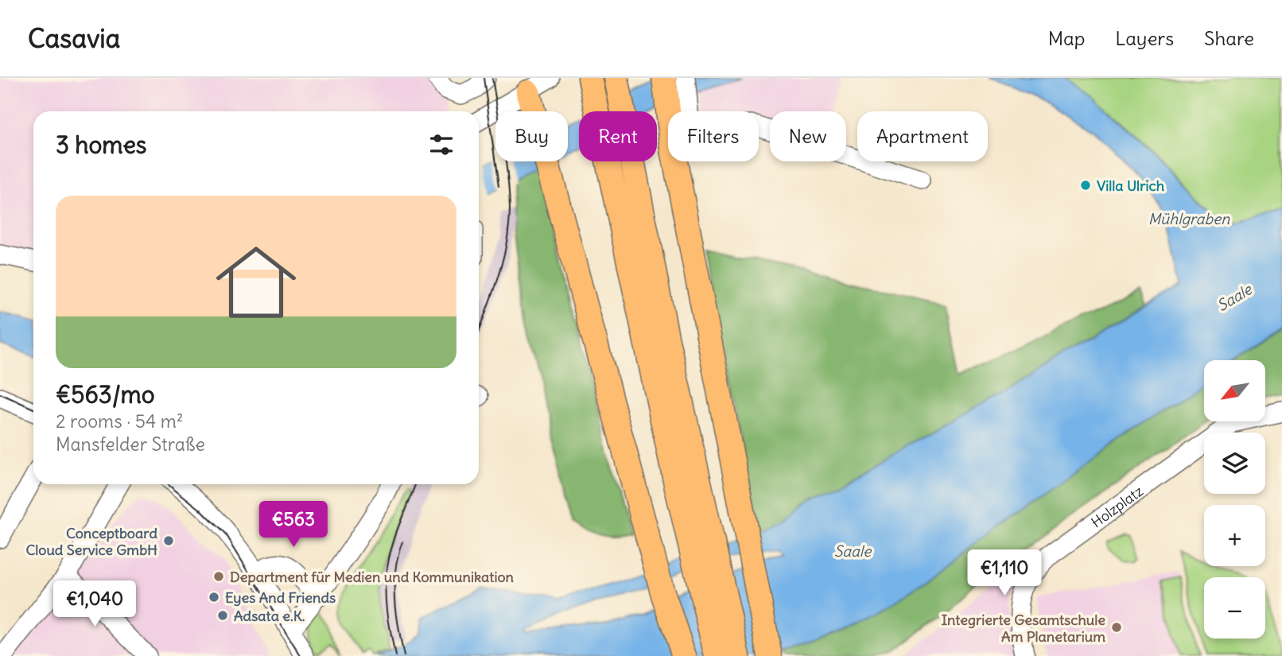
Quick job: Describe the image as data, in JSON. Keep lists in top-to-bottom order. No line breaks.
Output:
{"streets":{"street":["Holzplatz"]},"water":["Mühlgraben","Saale"],"places":["Villa Ulrich","Conceptboard Cloud Service GmbH","Department für Medien und Kommunikation","Eyes And Friends","Adsata e.K.","Integrierte Gesamtschule Am Planetarium"],"north":"bottom left","page":{"header":"Casavia","nav":["Map","Layers","Share"],"chip":["Buy","Rent","Filters","New","Apartment"],"heading":"3 homes","list":[{"name":"€563/mo","note":"2 rooms · 54 m² · Mansfelder Straße"}],"map_buttons":["+","−"],"price":["€563","€1,110","€1,040"]}}
